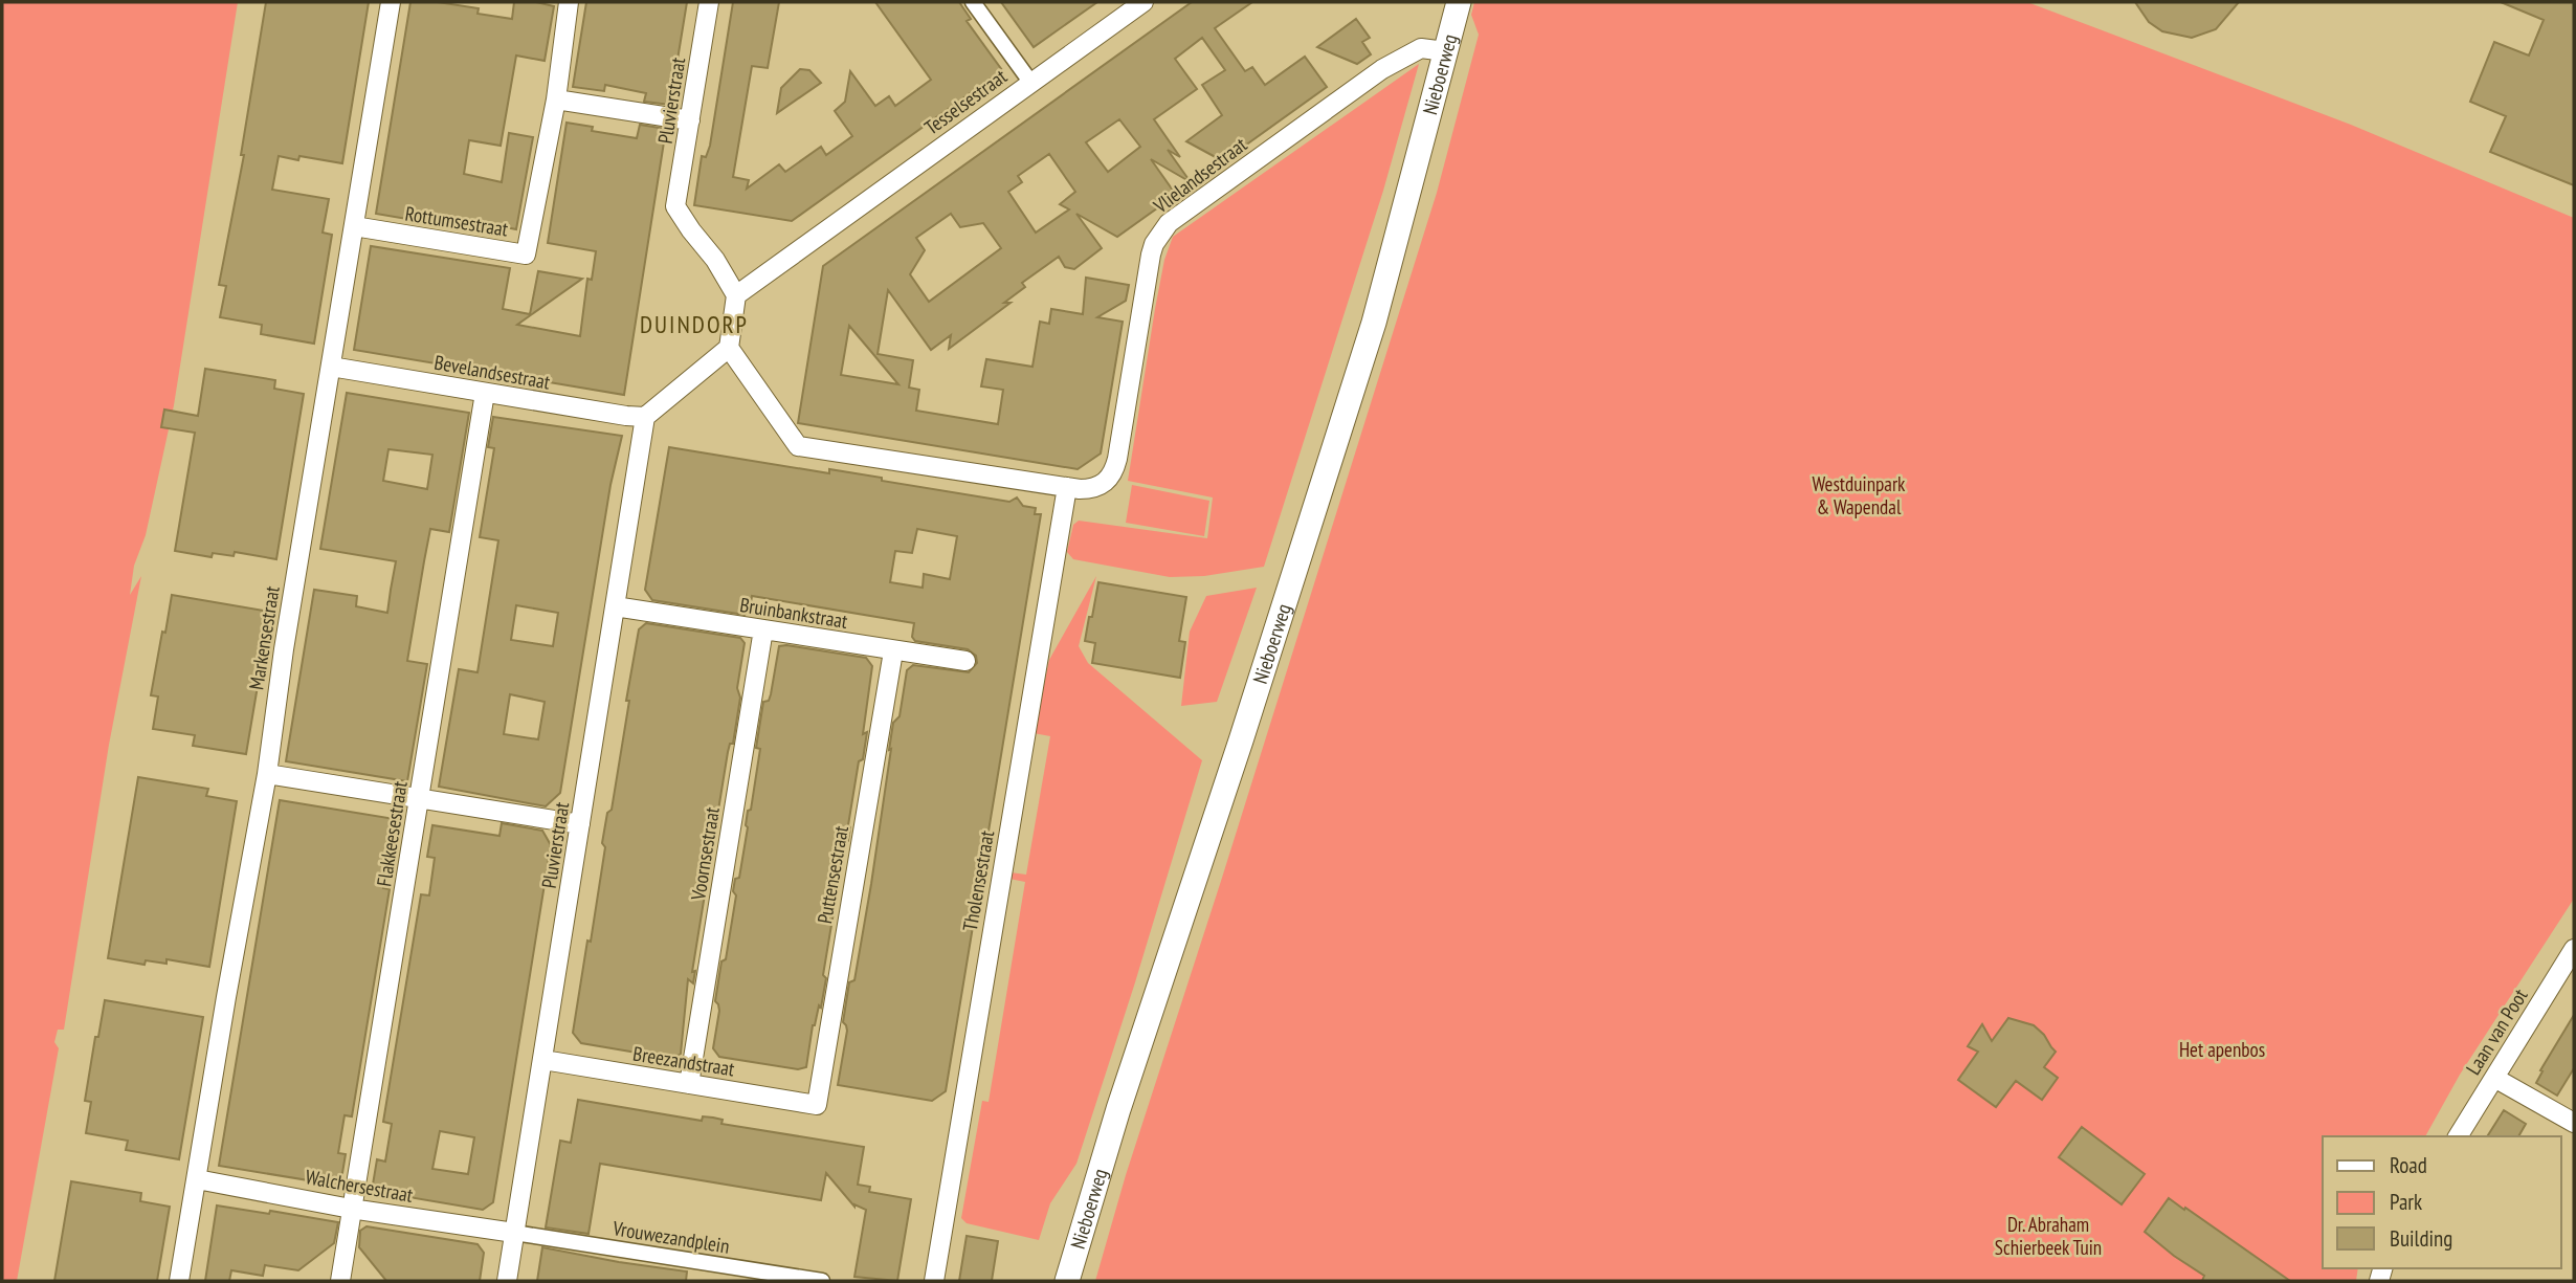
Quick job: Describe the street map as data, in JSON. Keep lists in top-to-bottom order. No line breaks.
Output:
{"streets":{"street":["Nieboerweg","Pluvierstraat","Tesselsestraat","Vlielandsestraat","Rottumsestraat","Bevelandsestraat","Bruinbankstraat","Markensestraat","Flakkeesestraat","Voornsestraat","Puttensestraat","Tholensestraat","Laan van Poot","Breezandstraat","Walchersestraat","Vrouwezandplein"]},"crossings":[["Nieboerweg","Vlielandsestraat"],["Pluvierstraat","Tesselsestraat"],["Pluvierstraat","Bevelandsestraat"],["Pluvierstraat","Bruinbankstraat"],["Pluvierstraat","Breezandstraat"],["Pluvierstraat","Walchersestraat"],["Pluvierstraat","Vrouwezandplein"],["Vlielandsestraat","Tholensestraat"],["Rottumsestraat","Markensestraat"],["Bevelandsestraat","Markensestraat"],["Bevelandsestraat","Flakkeesestraat"],["Bruinbankstraat","Voornsestraat"],["Bruinbankstraat","Puttensestraat"],["Markensestraat","Walchersestraat"],["Flakkeesestraat","Walchersestraat"],["Voornsestraat","Breezandstraat"],["Puttensestraat","Breezandstraat"],["Walchersestraat","Vrouwezandplein"]],"districts":["DUINDORP"],"parks":["Westduinpark & Wapendal","Het apenbos","Dr. Abraham Schierbeek Tuin"],"legend":["Road","Park","Building"]}
